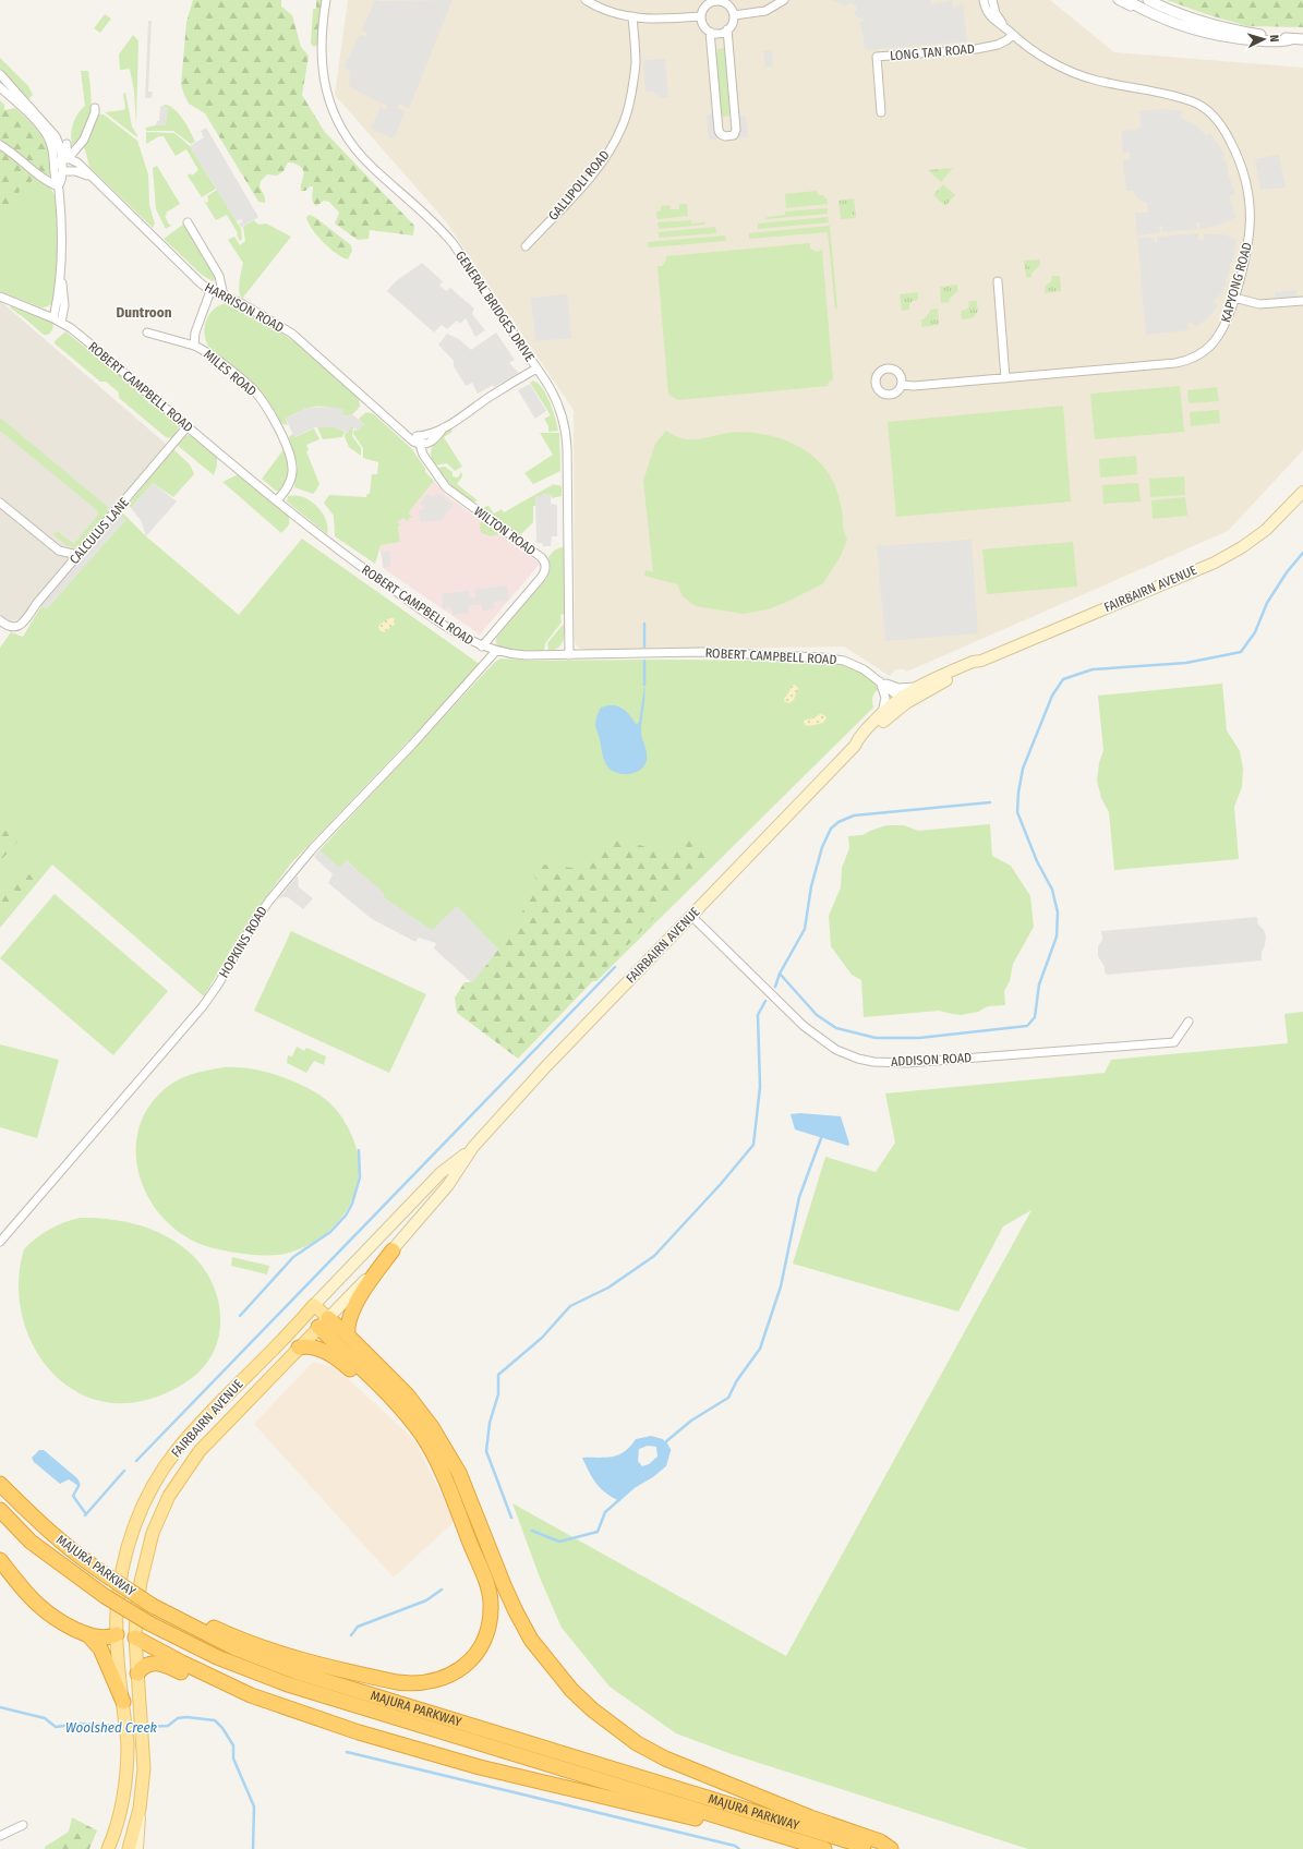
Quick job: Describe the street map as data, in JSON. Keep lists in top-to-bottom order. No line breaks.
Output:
{"streets":{"highway":["MAJURA PARKWAY"],"main road":["FAIRBAIRN AVENUE"],"street":["LONG TAN ROAD","GALLIPOLI ROAD","KAPYONG ROAD","GENERAL BRIDGES DRIVE","HARRISON ROAD","MILES ROAD","ROBERT CAMPBELL ROAD","CALCULUS LANE","WILTON ROAD","HOPKINS ROAD","ADDISON ROAD"]},"crossings":[["LONG TAN ROAD","KAPYONG ROAD"],["GENERAL BRIDGES DRIVE","ROBERT CAMPBELL ROAD"],["HARRISON ROAD","MILES ROAD"],["HARRISON ROAD","WILTON ROAD"],["MILES ROAD","ROBERT CAMPBELL ROAD"],["ROBERT CAMPBELL ROAD","CALCULUS LANE"],["ROBERT CAMPBELL ROAD","WILTON ROAD"],["ROBERT CAMPBELL ROAD","FAIRBAIRN AVENUE"],["ROBERT CAMPBELL ROAD","HOPKINS ROAD"],["FAIRBAIRN AVENUE","ADDISON ROAD"]],"districts":["Duntroon"],"water":["Woolshed Creek"],"north":"right"}
